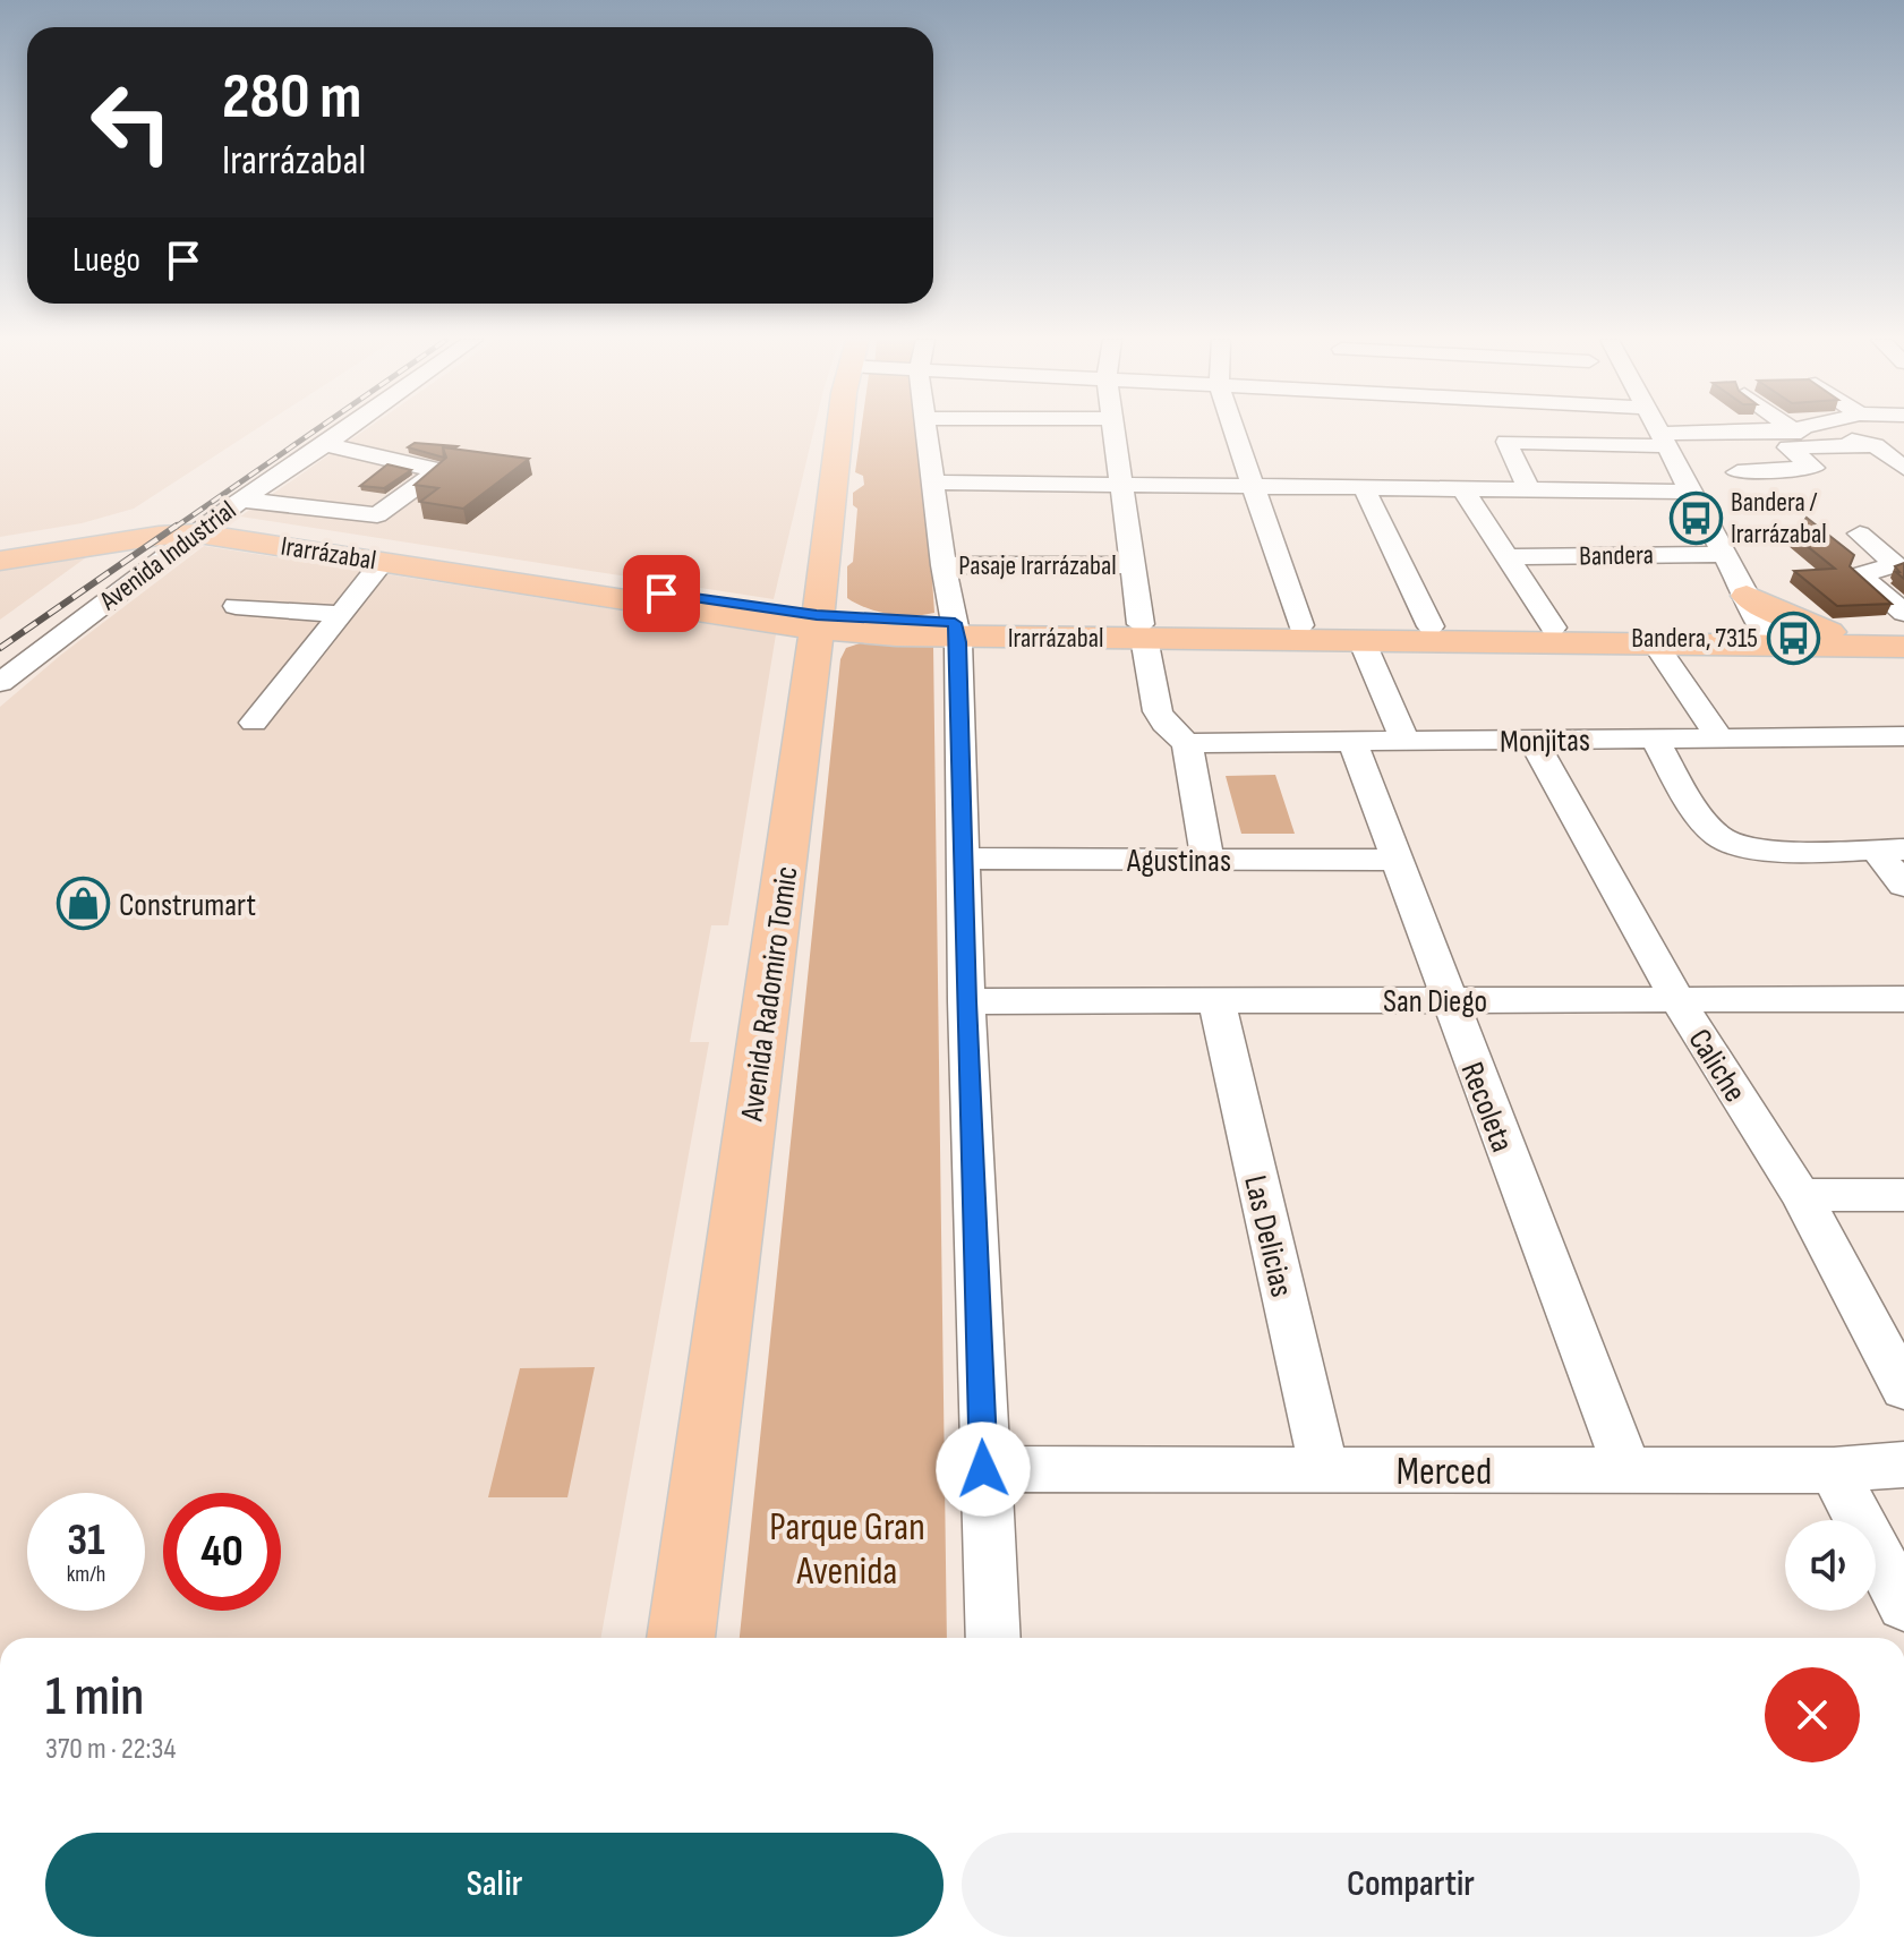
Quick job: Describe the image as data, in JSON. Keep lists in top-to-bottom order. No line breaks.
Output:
{"streets":{"main road":["Irarrázabal","Avenida Radomiro Tomic"],"street":["Avenida Industrial","Bandera","Pasaje Irarrázabal","Monjitas","Agustinas","San Diego","Caliche","Recoleta","Las Delicias","Merced"]},"crossings":[["Irarrázabal","Avenida Industrial"],["Irarrázabal","Avenida Radomiro Tomic"],["Monjitas","Caliche"],["Monjitas","Recoleta"],["Agustinas","Recoleta"],["San Diego","Caliche"],["San Diego","Recoleta"],["San Diego","Las Delicias"],["Recoleta","Merced"],["Las Delicias","Merced"]],"parks":["Parque Gran Avenida"],"places":{"bus stop":["Bandera / Irarrázabal","Bandera, 7315"],"shop":["Construmart"]},"page":{"turn":["280 m","Irarrázabal"],"then":"Luego","speed":"31 km/h","limit":"40","heading":["1 min","370 m · 22:34"],"buttons":["Salir","Compartir"]}}
